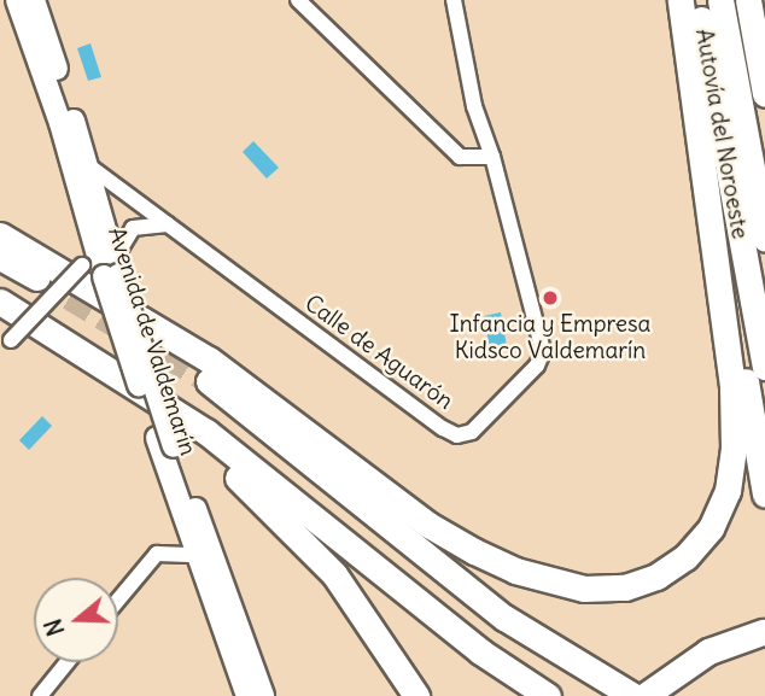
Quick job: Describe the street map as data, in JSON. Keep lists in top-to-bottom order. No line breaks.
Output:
{"streets":{"highway":["Autovía del Noroeste"],"street":["Avenida de Valdemarín","Calle de Aguarón"]},"crossings":[["Avenida de Valdemarín","Calle de Aguarón"]],"places":["Infancia y Empresa Kidsco Valdemarín"],"north":"left"}
